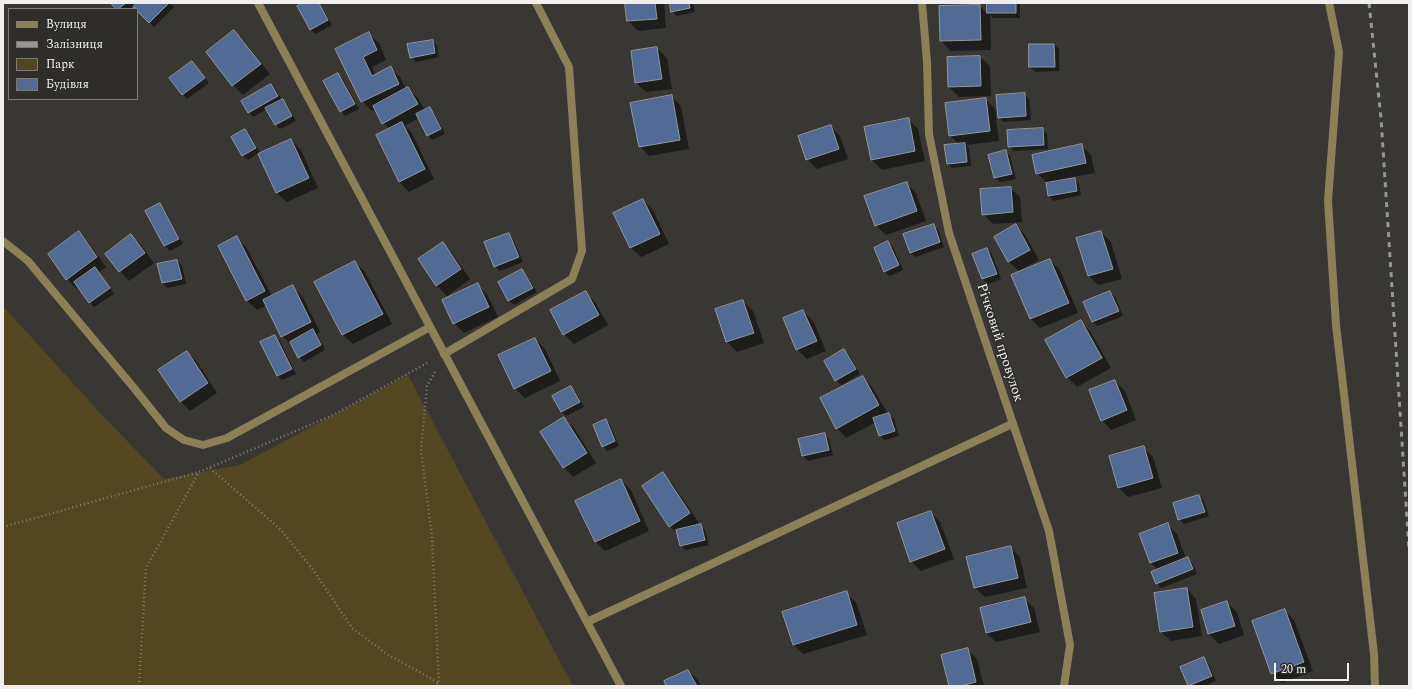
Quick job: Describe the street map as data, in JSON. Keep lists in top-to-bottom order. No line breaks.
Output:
{"streets":{"street":["Річковий провулок"]},"legend":["Вулиця","Залізниця","Парк","Будівля"],"scale_bar":"20 m"}
